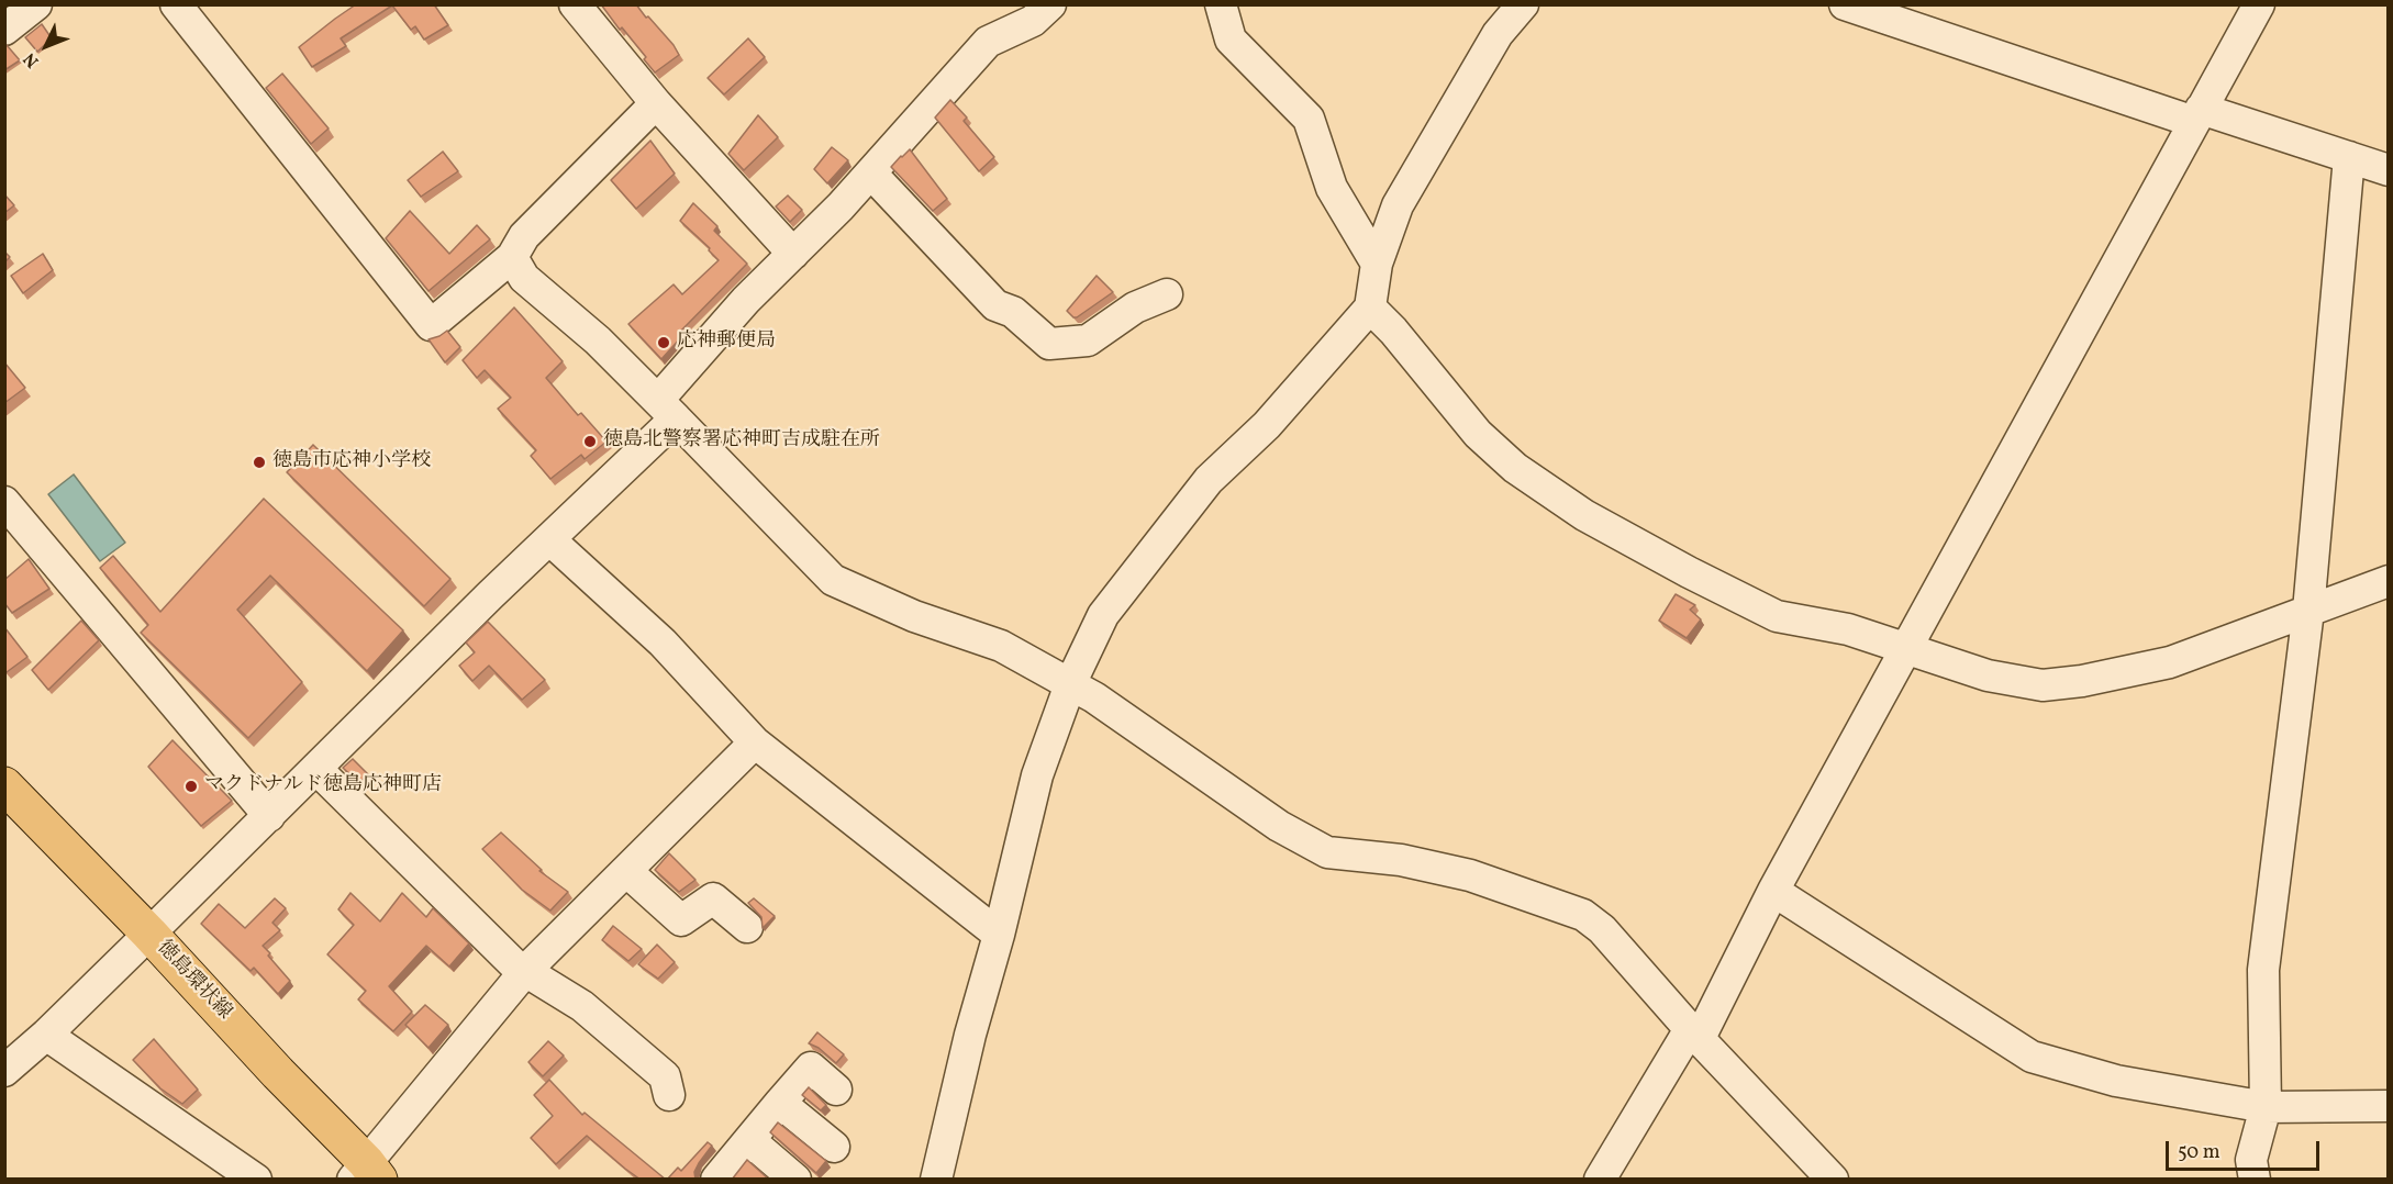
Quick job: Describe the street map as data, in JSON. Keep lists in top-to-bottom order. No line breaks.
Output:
{"streets":{"main road":["徳島環状線"]},"places":["応神郵便局","徳島北警察署応神町吉成駐在所","徳島市応神小学校","マクドナルド徳島応神町店"],"scale_bar":"50 m","north":"bottom left"}
